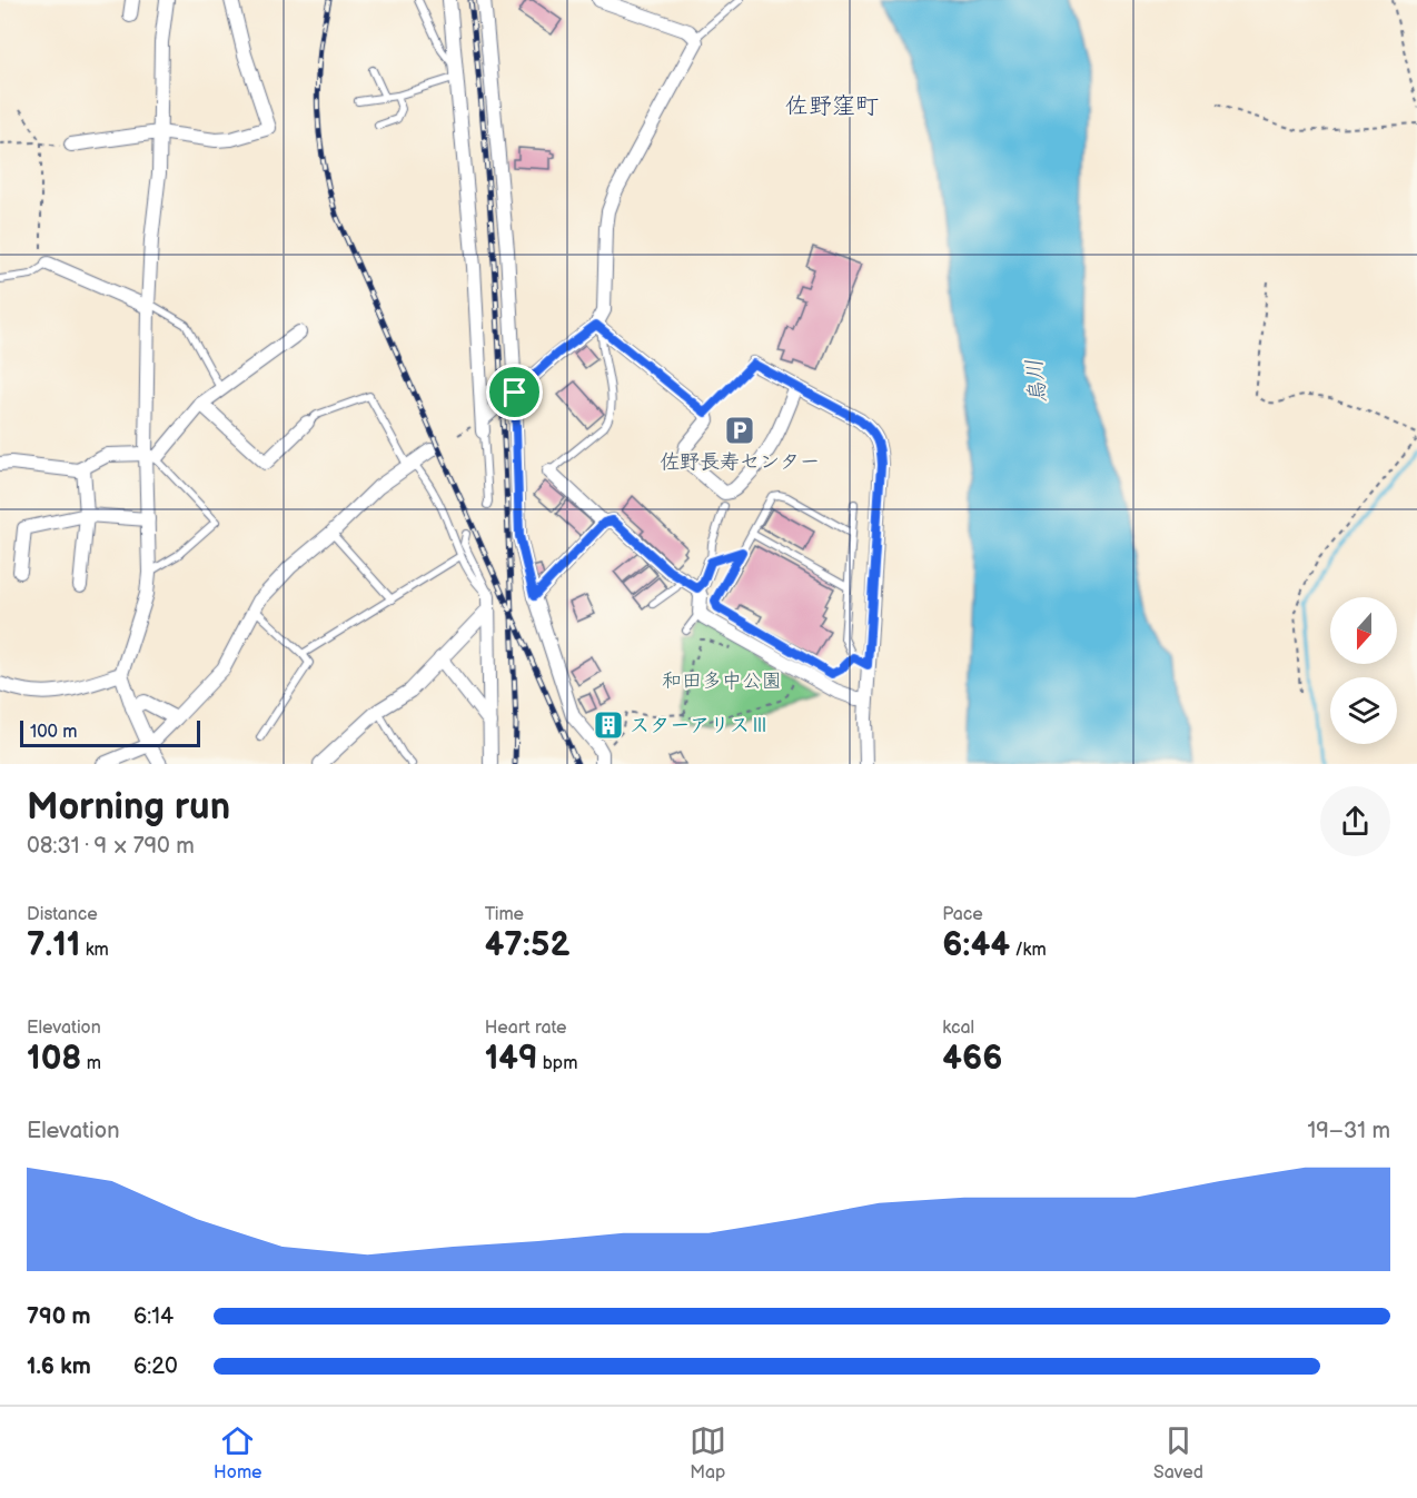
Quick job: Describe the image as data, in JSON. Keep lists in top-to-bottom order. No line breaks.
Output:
{"districts":["佐野窪町"],"water":["烏川"],"parks":["和田多中公園"],"places":{"parking":["佐野長寿センター"],"building":["スターアリスⅢ"]},"scale_bar":"100 m","north":"bottom","page":{"scale":"100 m","heading":["Morning run","08:31 · 9 × 790 m"],"stats":[["Distance","7.11 km"],["Time","47:52"],["Pace","6:44 /km"],["Elevation","108 m"],["Heart rate","149 bpm"],["kcal","466"]],"chart":["Elevation","19–31 m"],"list":[{"name":"790 m","note":"6:14"},{"name":"1.6 km","note":"6:20"}],"tabs":["Home","Map","Saved"]}}
